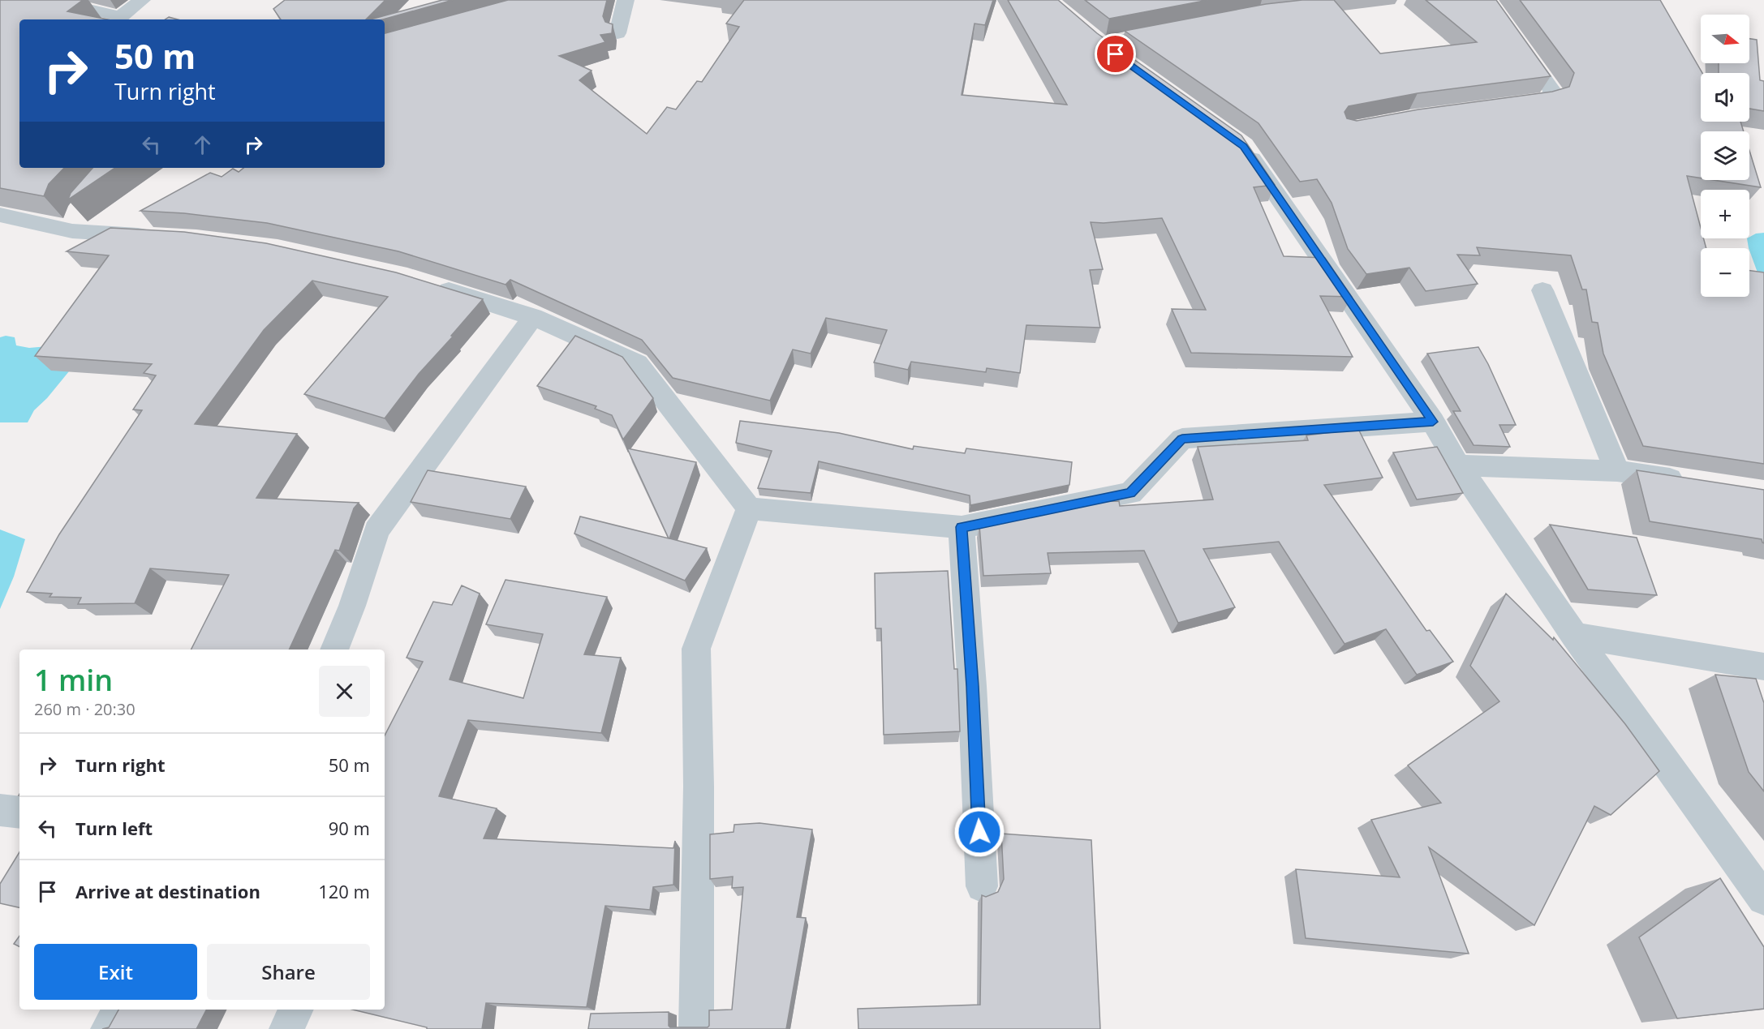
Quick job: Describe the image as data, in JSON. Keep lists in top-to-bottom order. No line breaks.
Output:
{"north":"right","page":{"map_buttons":["+","−"],"turn":["50 m","Turn right"],"heading":["1 min","260 m · 20:30"],"list":[{"name":"Turn right","value":"50 m"},{"name":"Turn left","value":"90 m"},{"name":"Arrive at destination","value":"120 m"}],"buttons":["Exit","Share"]}}
